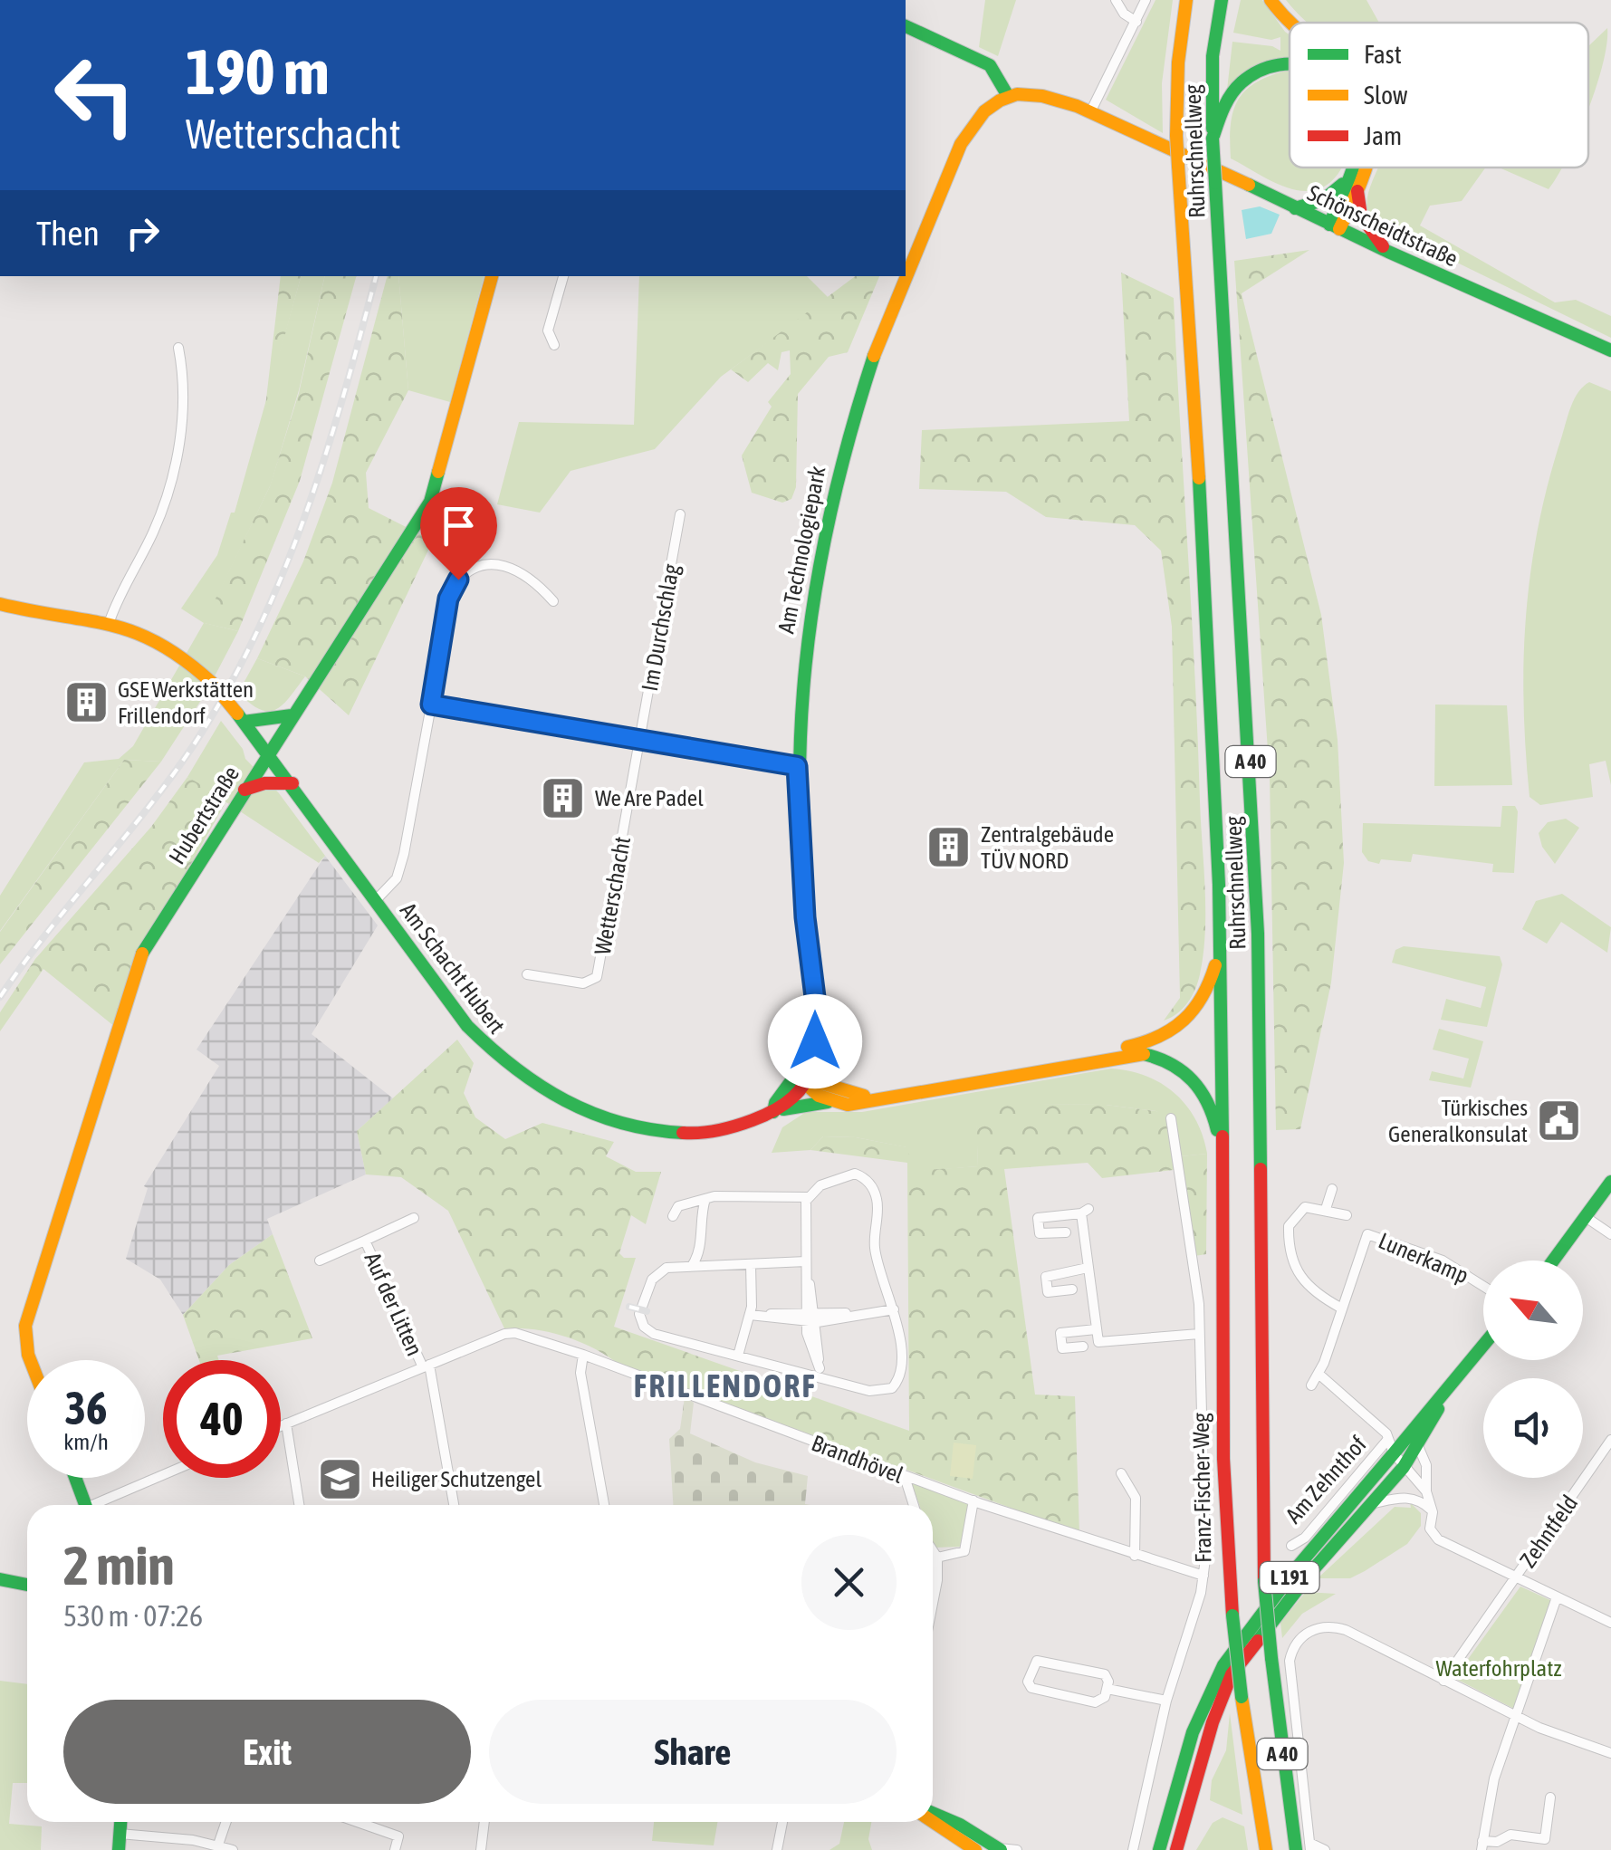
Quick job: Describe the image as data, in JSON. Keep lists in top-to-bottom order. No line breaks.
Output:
{"streets":{"main road":["Ruhrschnellweg","Schönscheidtstraße","Am Technologiepark","A 40","Hubertstraße","Am Schacht Hubert","Am Zehnthof","L 191"],"street":["Im Durchschlag","Wetterschacht","Lunerkamp","Auf der Litten","Brandhövel","Franz-Fischer-Weg","Zehntfeld"]},"crossings":[["Schönscheidtstraße","Am Technologiepark"],["Am Technologiepark","Am Schacht Hubert"],["Im Durchschlag","Wetterschacht"],["Hubertstraße","Am Schacht Hubert"],["Auf der Litten","Brandhövel"],["Brandhövel","Franz-Fischer-Weg"],["Am Zehnthof","L 191"]],"districts":["FRILLENDORF"],"parks":["Waterfohrplatz"],"places":{"building":["GSE Werkstätten Frillendorf","We Are Padel","Zentralgebäude TÜV NORD"],"public building":["Türkisches Generalkonsulat"],"school or university":["Heiliger Schutzengel"]},"legend":["Fast","Slow","Jam"],"north":"top left","page":{"turn":["190 m","Wetterschacht"],"then":"Then","speed":"36 km/h","limit":"40","heading":["2 min","530 m · 07:26"],"buttons":["Exit","Share"]}}
